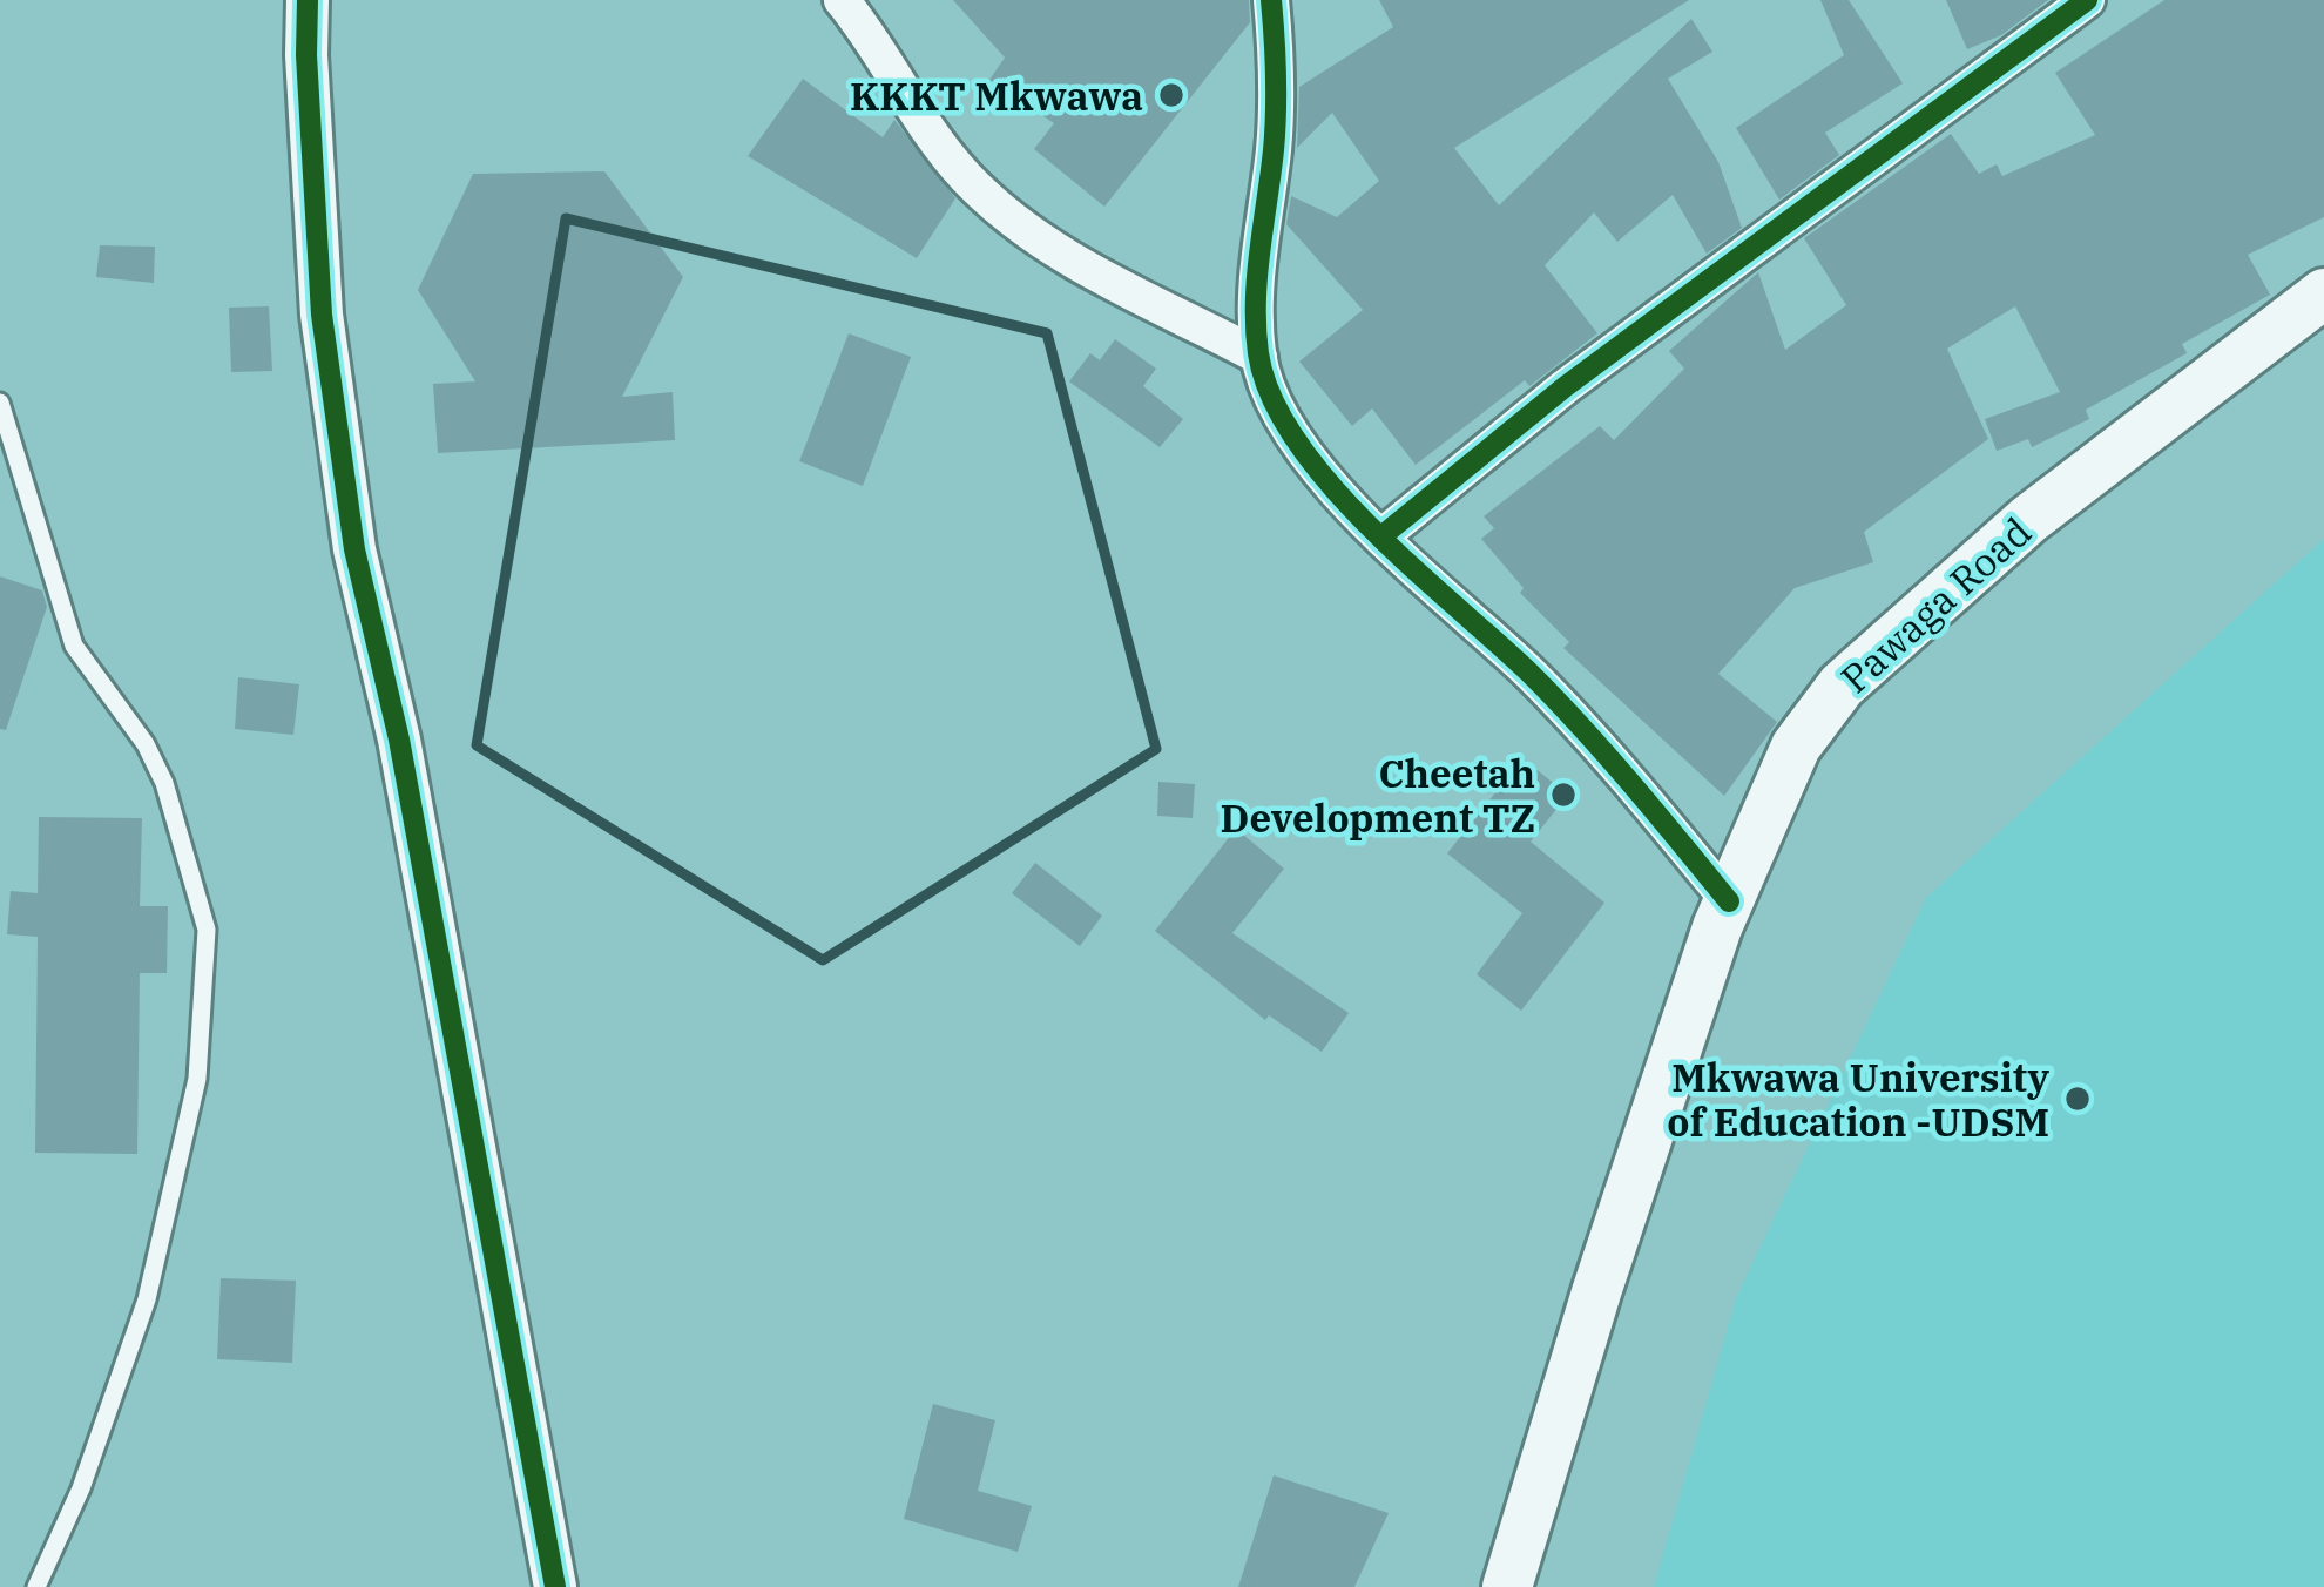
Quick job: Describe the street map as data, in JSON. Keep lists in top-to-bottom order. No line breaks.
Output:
{"streets":{"main road":["Pawaga Road"]},"places":["KKKT Mkwawa","Cheetah Development TZ","Mkwawa University of Education -UDSM"]}
